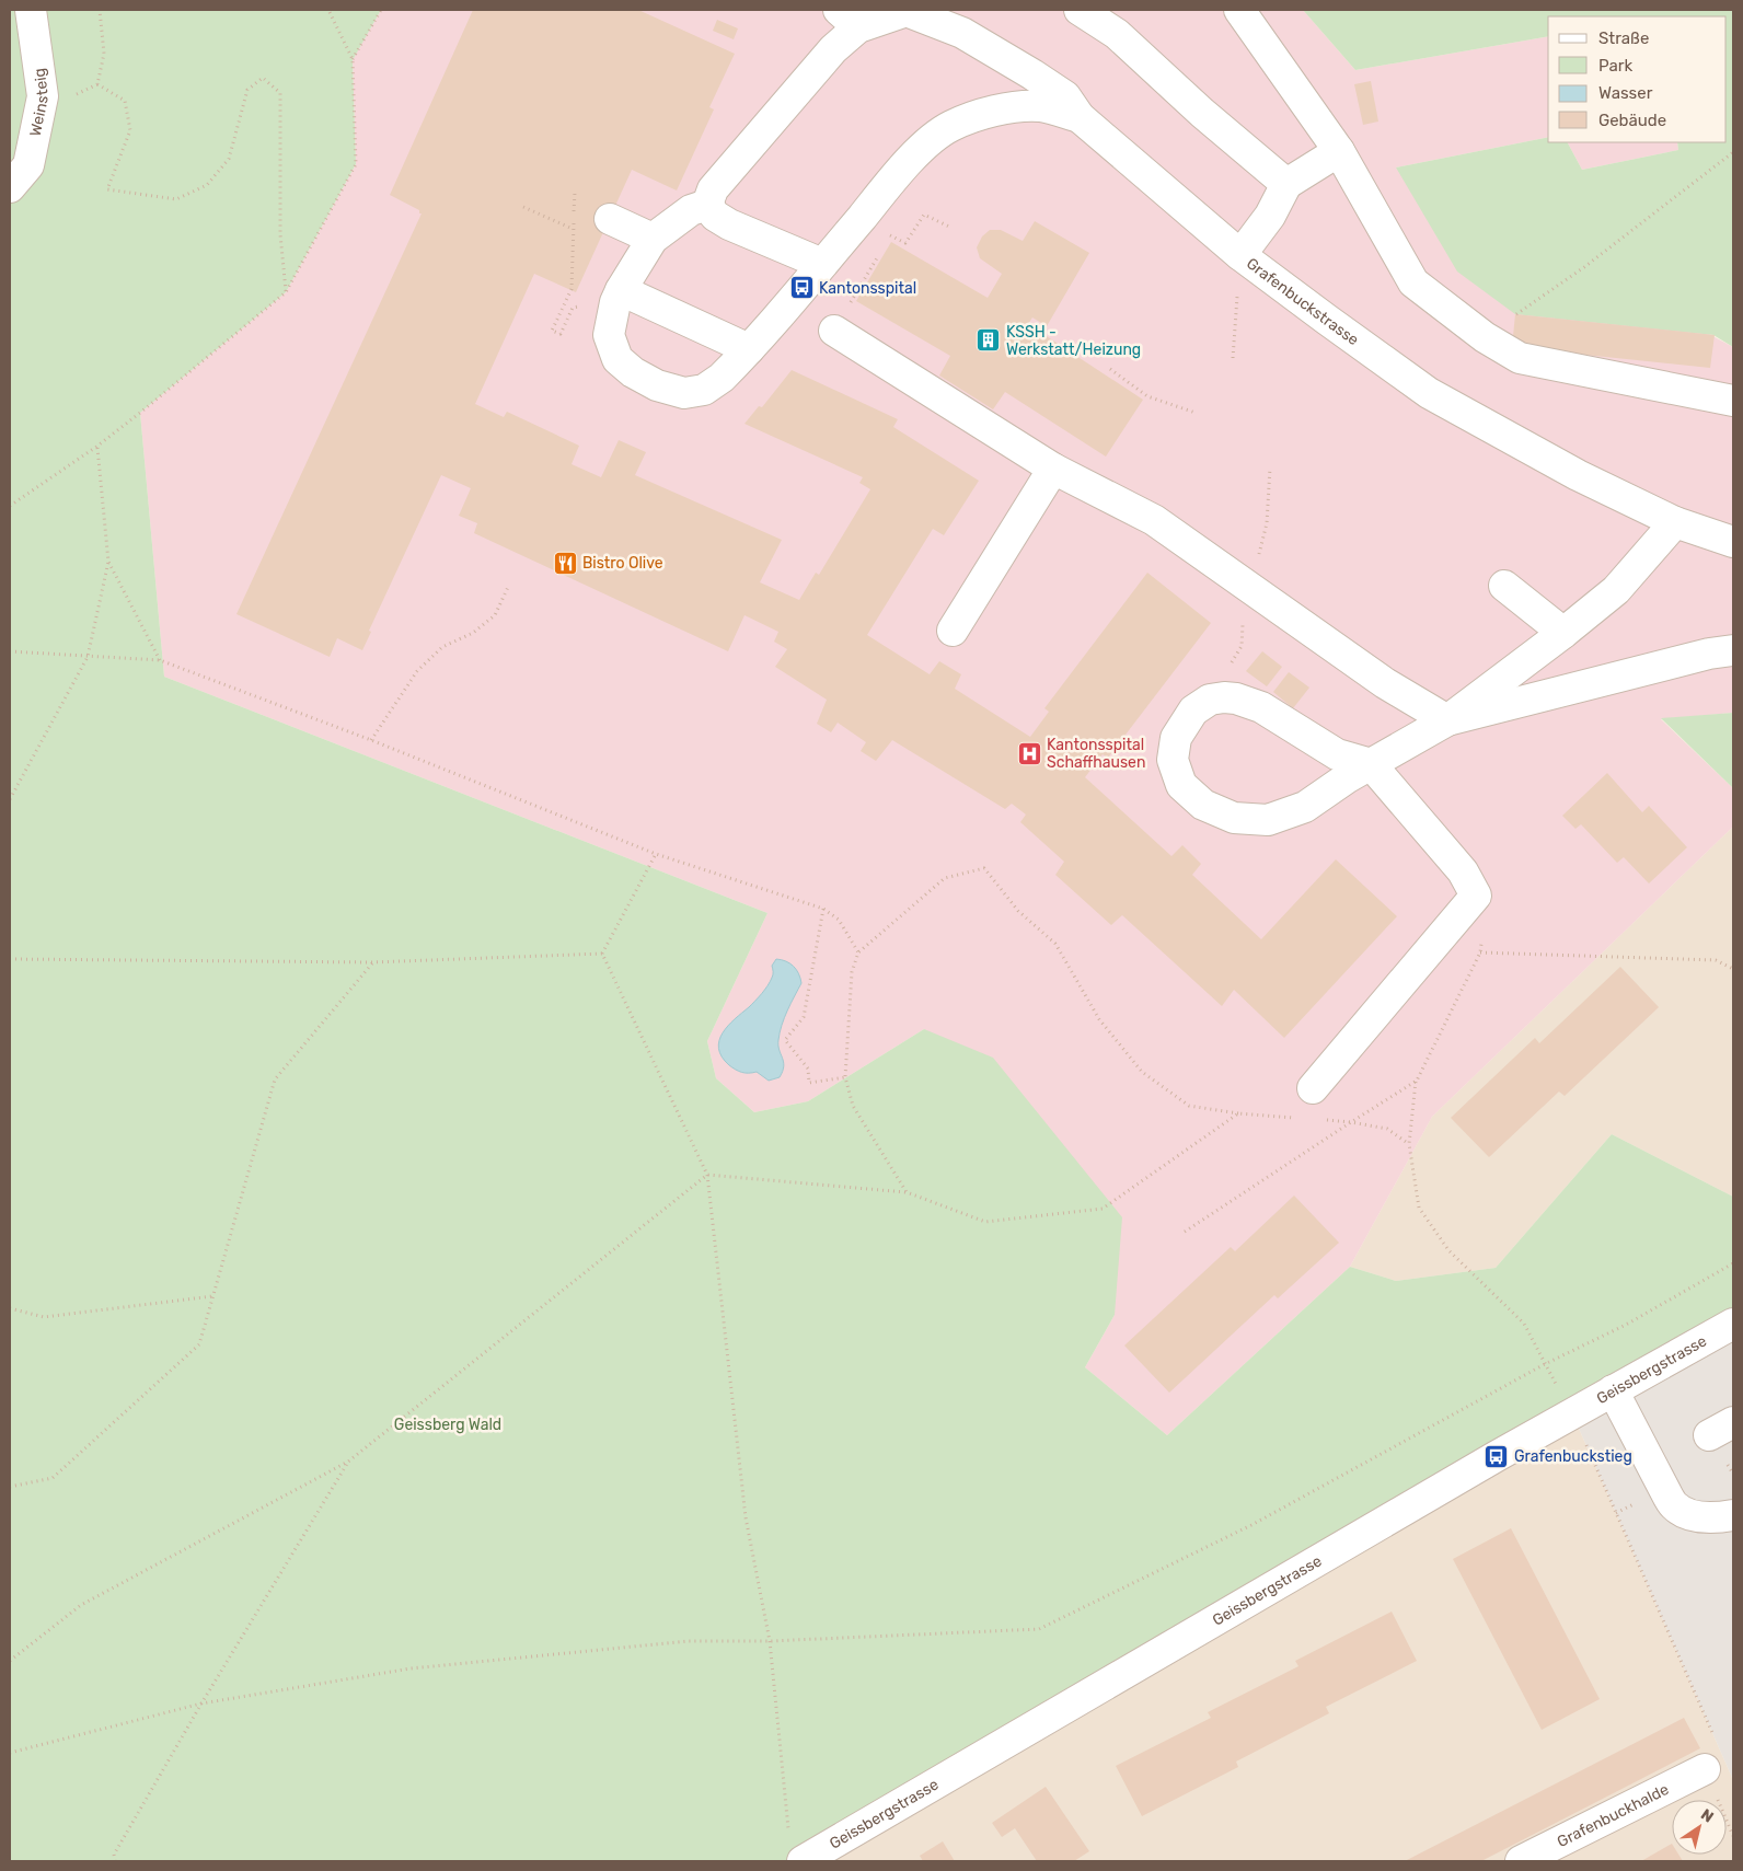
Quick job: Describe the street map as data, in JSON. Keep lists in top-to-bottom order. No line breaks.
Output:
{"streets":{"street":["Weinsteig","Grafenbuckstrasse","Geissbergstrasse","Grafenbuckhalde"]},"parks":["Geissberg Wald"],"places":{"bus stop":["Kantonsspital","Grafenbuckstieg"],"building":["KSSH - Werkstatt/Heizung"],"restaurant":["Bistro Olive"],"hospital":["Kantonsspital Schaffhausen"]},"legend":["Straße","Park","Wasser","Gebäude"],"north":"top right"}
